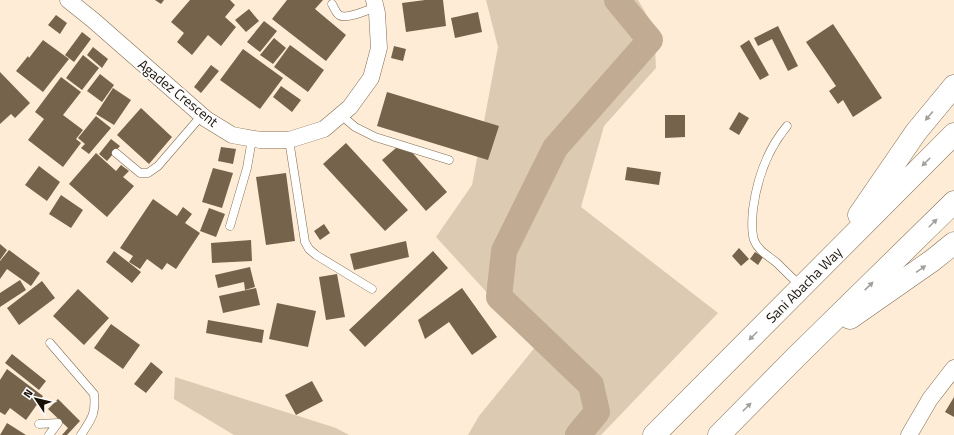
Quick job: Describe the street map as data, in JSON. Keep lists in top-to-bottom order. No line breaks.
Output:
{"streets":{"highway":["Sani Abacha Way"],"street":["Agadez Crescent"]},"north":"top left"}
